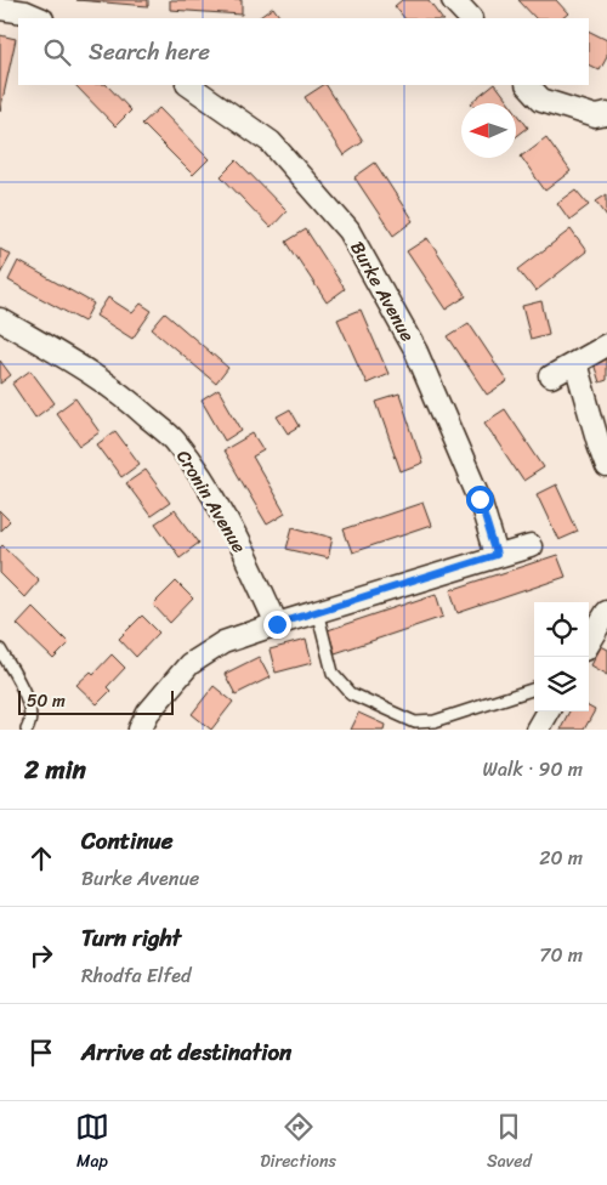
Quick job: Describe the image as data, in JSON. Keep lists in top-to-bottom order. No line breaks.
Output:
{"streets":{"street":["Burke Avenue","Cronin Avenue"]},"scale_bar":"50 m","north":"left","page":{"search":"Search here","scale":"50 m","heading":["2 min","Walk · 90 m"],"list":[["Continue","Burke Avenue","20 m"],["Turn right","Rhodfa Elfed","70 m"],"Arrive at destination"],"nav":["Map","Directions","Saved"]}}
